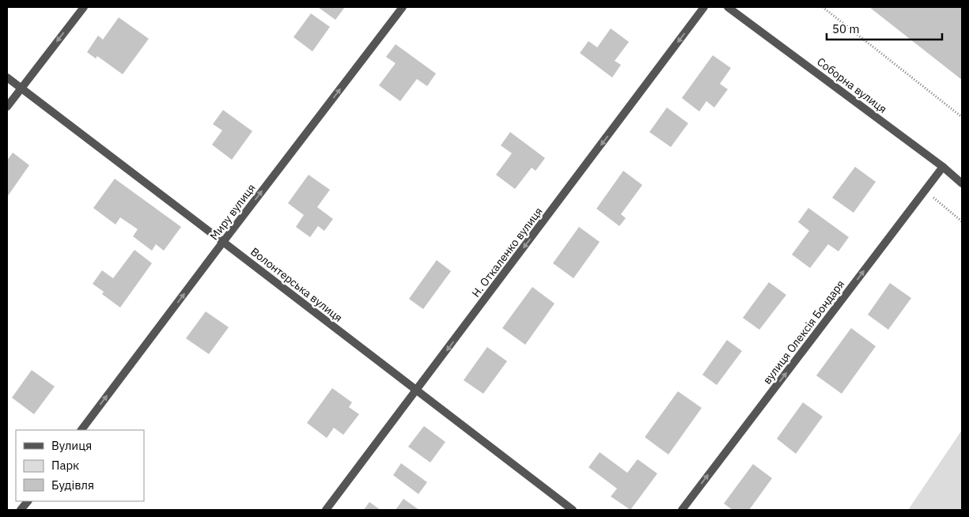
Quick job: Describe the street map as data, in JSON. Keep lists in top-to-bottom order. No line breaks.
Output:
{"streets":{"street":["Соборна вулиця","Миру вулиця","Н. Откаленко вулиця","Волонтерська вулиця","вулиця Олексія Бондаря"]},"crossings":[["Соборна вулиця","вулиця Олексія Бондаря"],["Миру вулиця","Волонтерська вулиця"],["Н. Откаленко вулиця","Волонтерська вулиця"]],"one_way":["Миру вулиця","Н. Откаленко вулиця","вулиця Олексія Бондаря"],"legend":["Вулиця","Парк","Будівля"],"scale_bar":"50 m"}
